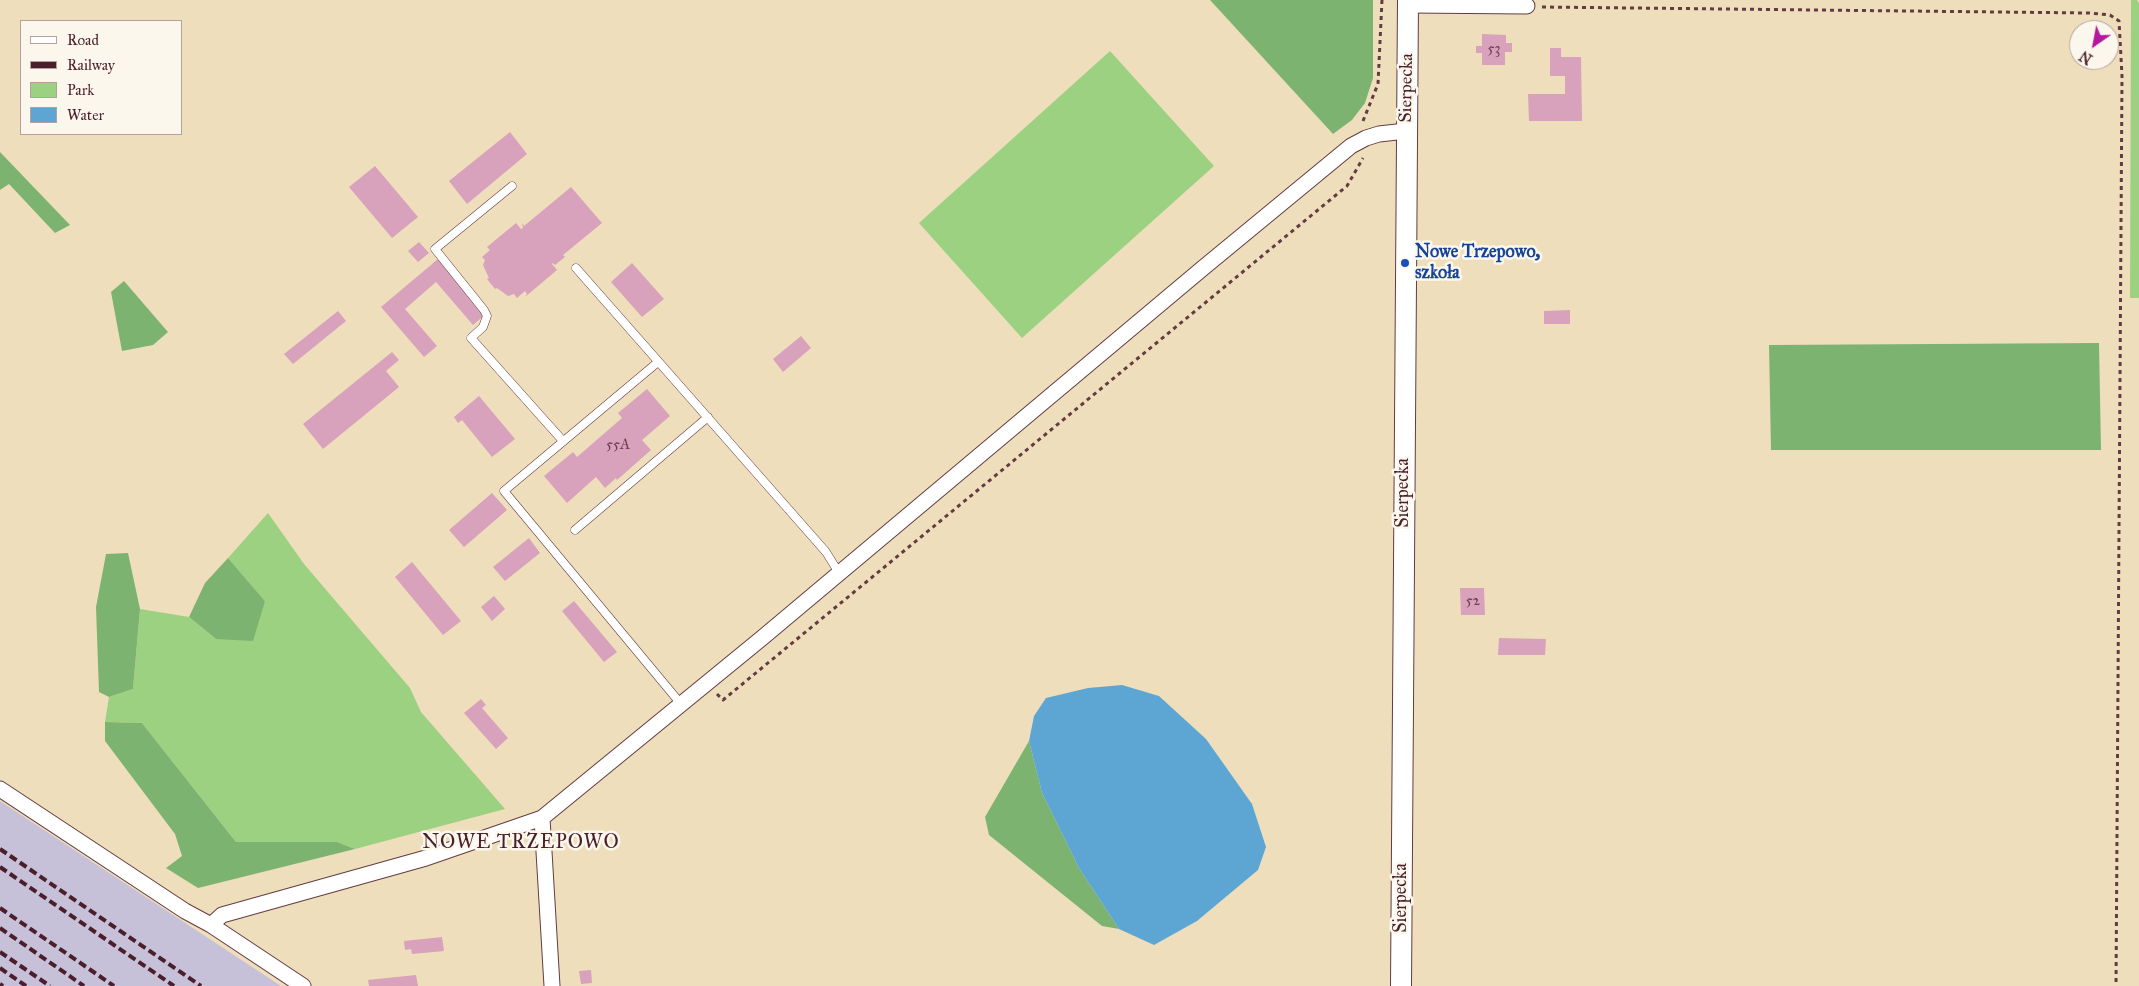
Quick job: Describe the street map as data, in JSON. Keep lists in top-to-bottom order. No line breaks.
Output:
{"streets":{"street":["Sierpecka"]},"districts":["NOWE TRZEPOWO"],"places":["Nowe Trzepowo, szkoła"],"house_numbers":["53","55A","52"],"legend":["Road","Railway","Park","Water"],"north":"bottom left"}
